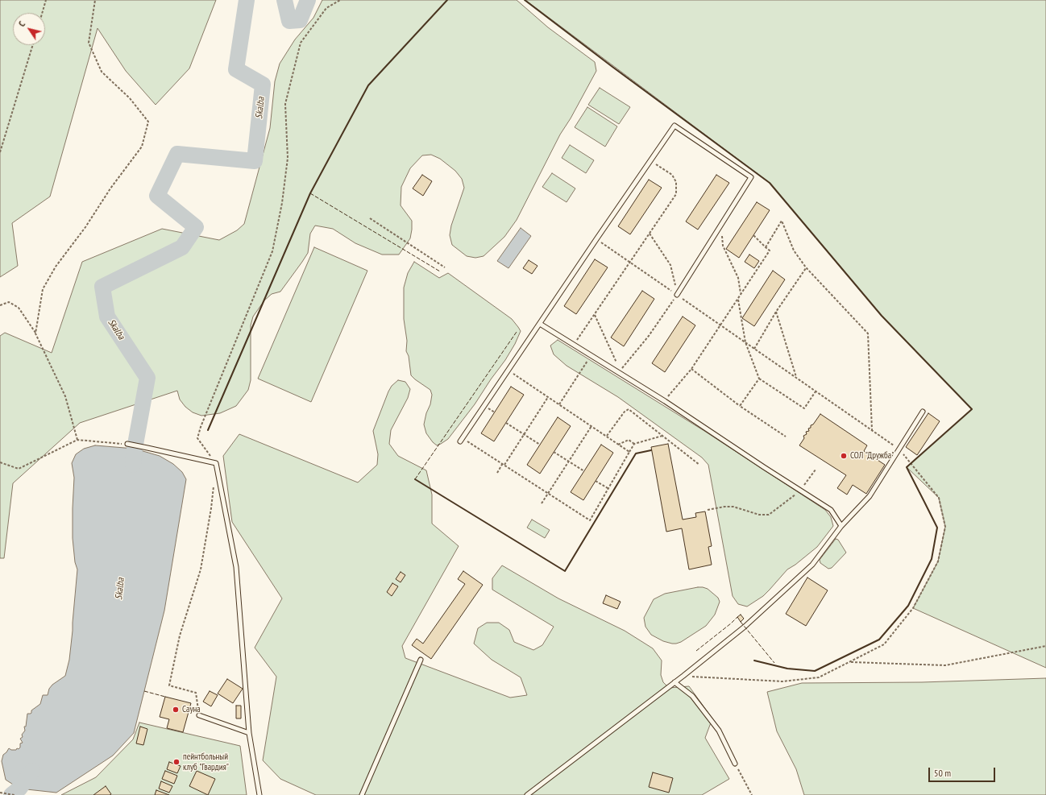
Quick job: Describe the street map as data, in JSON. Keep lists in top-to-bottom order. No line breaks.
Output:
{"water":["Skalba"],"places":["СОЛ \"Дружба\"","Сауна","пейнтбольный клуб \"Гвардия\""],"scale_bar":"50 m","north":"top left"}
